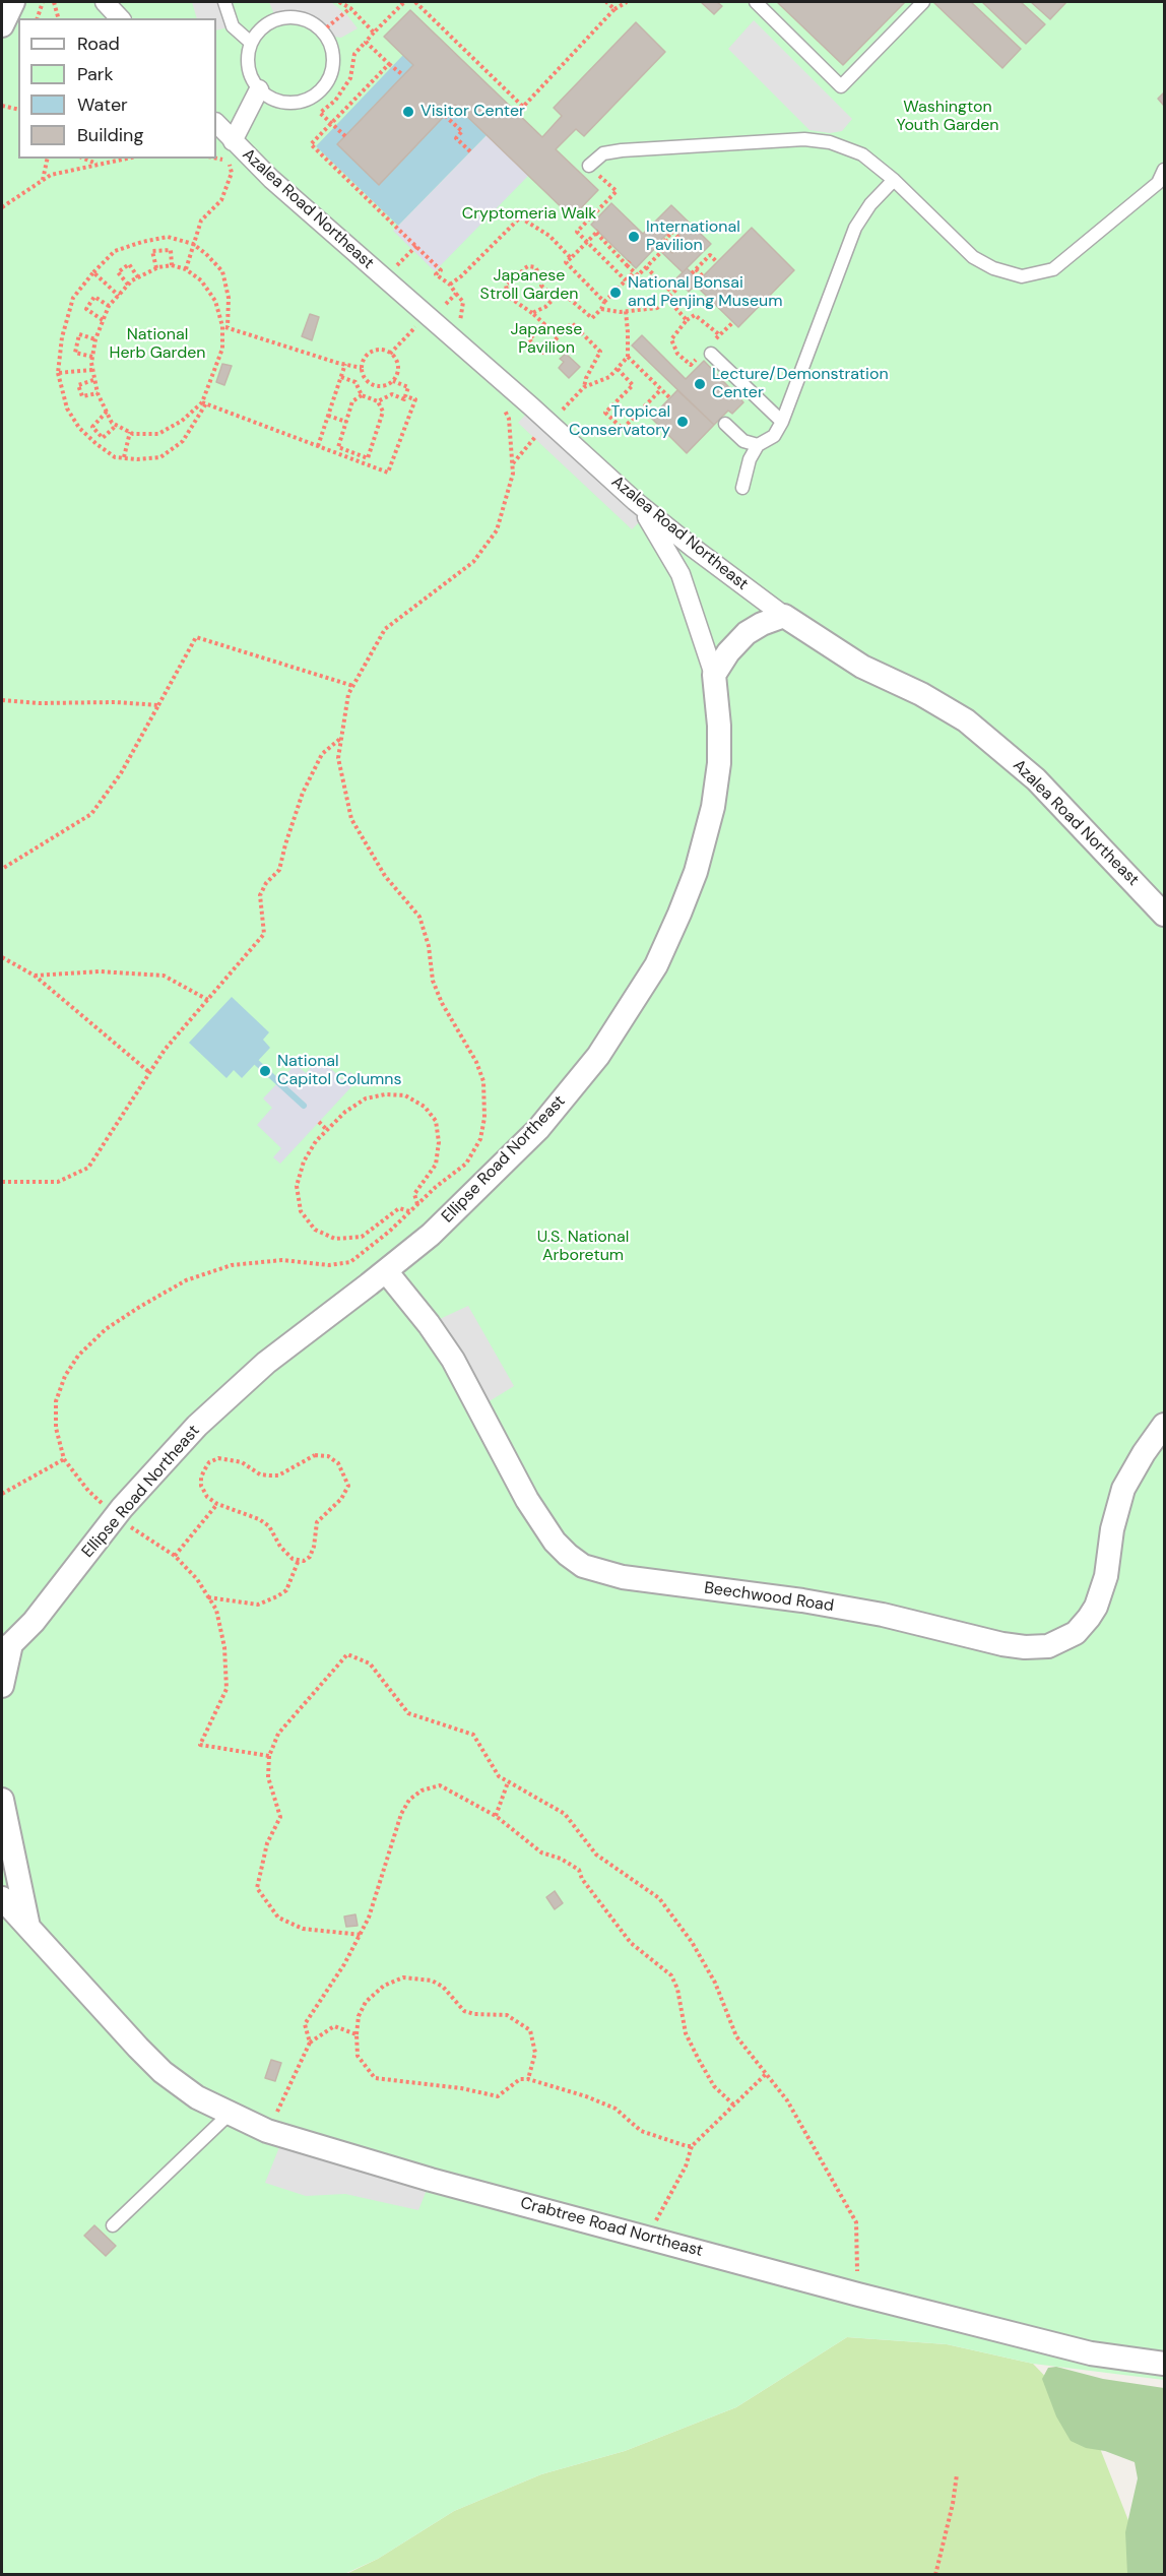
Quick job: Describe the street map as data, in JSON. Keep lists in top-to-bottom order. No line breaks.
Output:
{"streets":{"street":["Azalea Road Northeast","Ellipse Road Northeast","Beechwood Road","Crabtree Road Northeast"]},"crossings":[["Azalea Road Northeast","Ellipse Road Northeast"],["Ellipse Road Northeast","Beechwood Road"]],"parks":["Washington Youth Garden","Cryptomeria Walk","Japanese Stroll Garden","Japanese Pavilion","National Herb Garden","U.S. National Arboretum"],"places":["Visitor Center","International Pavilion","National Bonsai and Penjing Museum","Lecture/Demonstration Center","Tropical Conservatory","National Capitol Columns"],"legend":["Road","Park","Water","Building"]}
